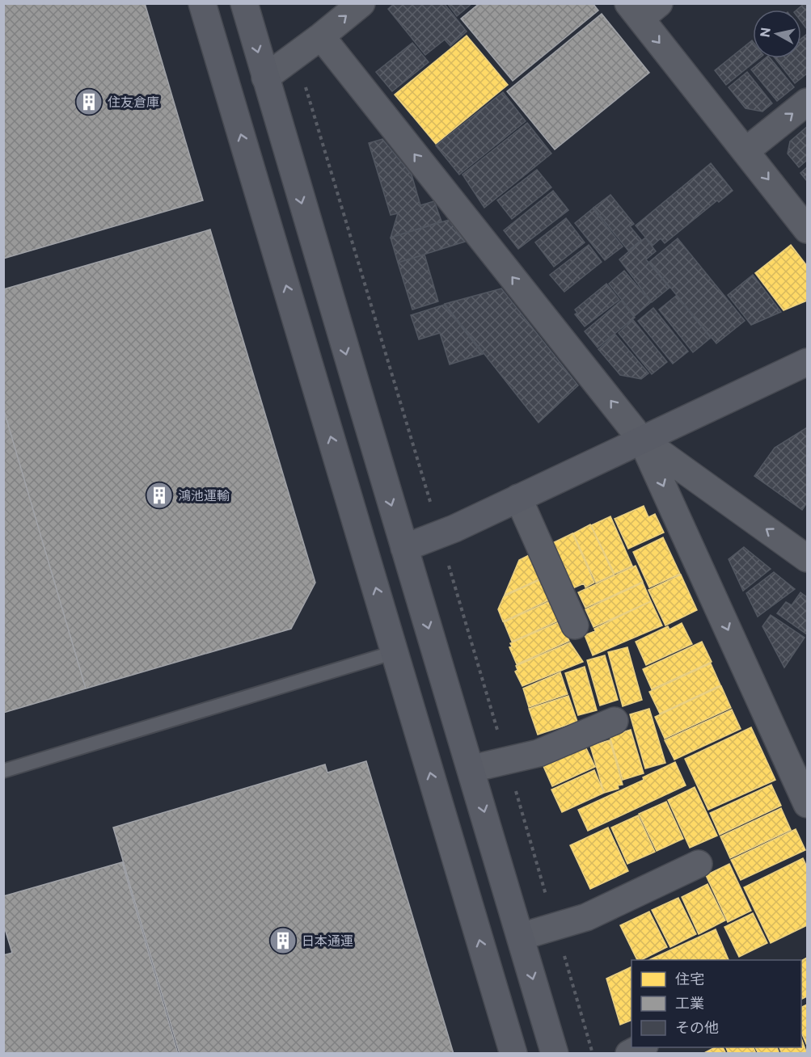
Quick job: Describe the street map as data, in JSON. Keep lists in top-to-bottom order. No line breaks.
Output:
{"places":{"building":["住友倉庫","鴻池運輸","日本通運"]},"legend":["住宅","工業","その他"],"north":"left"}
